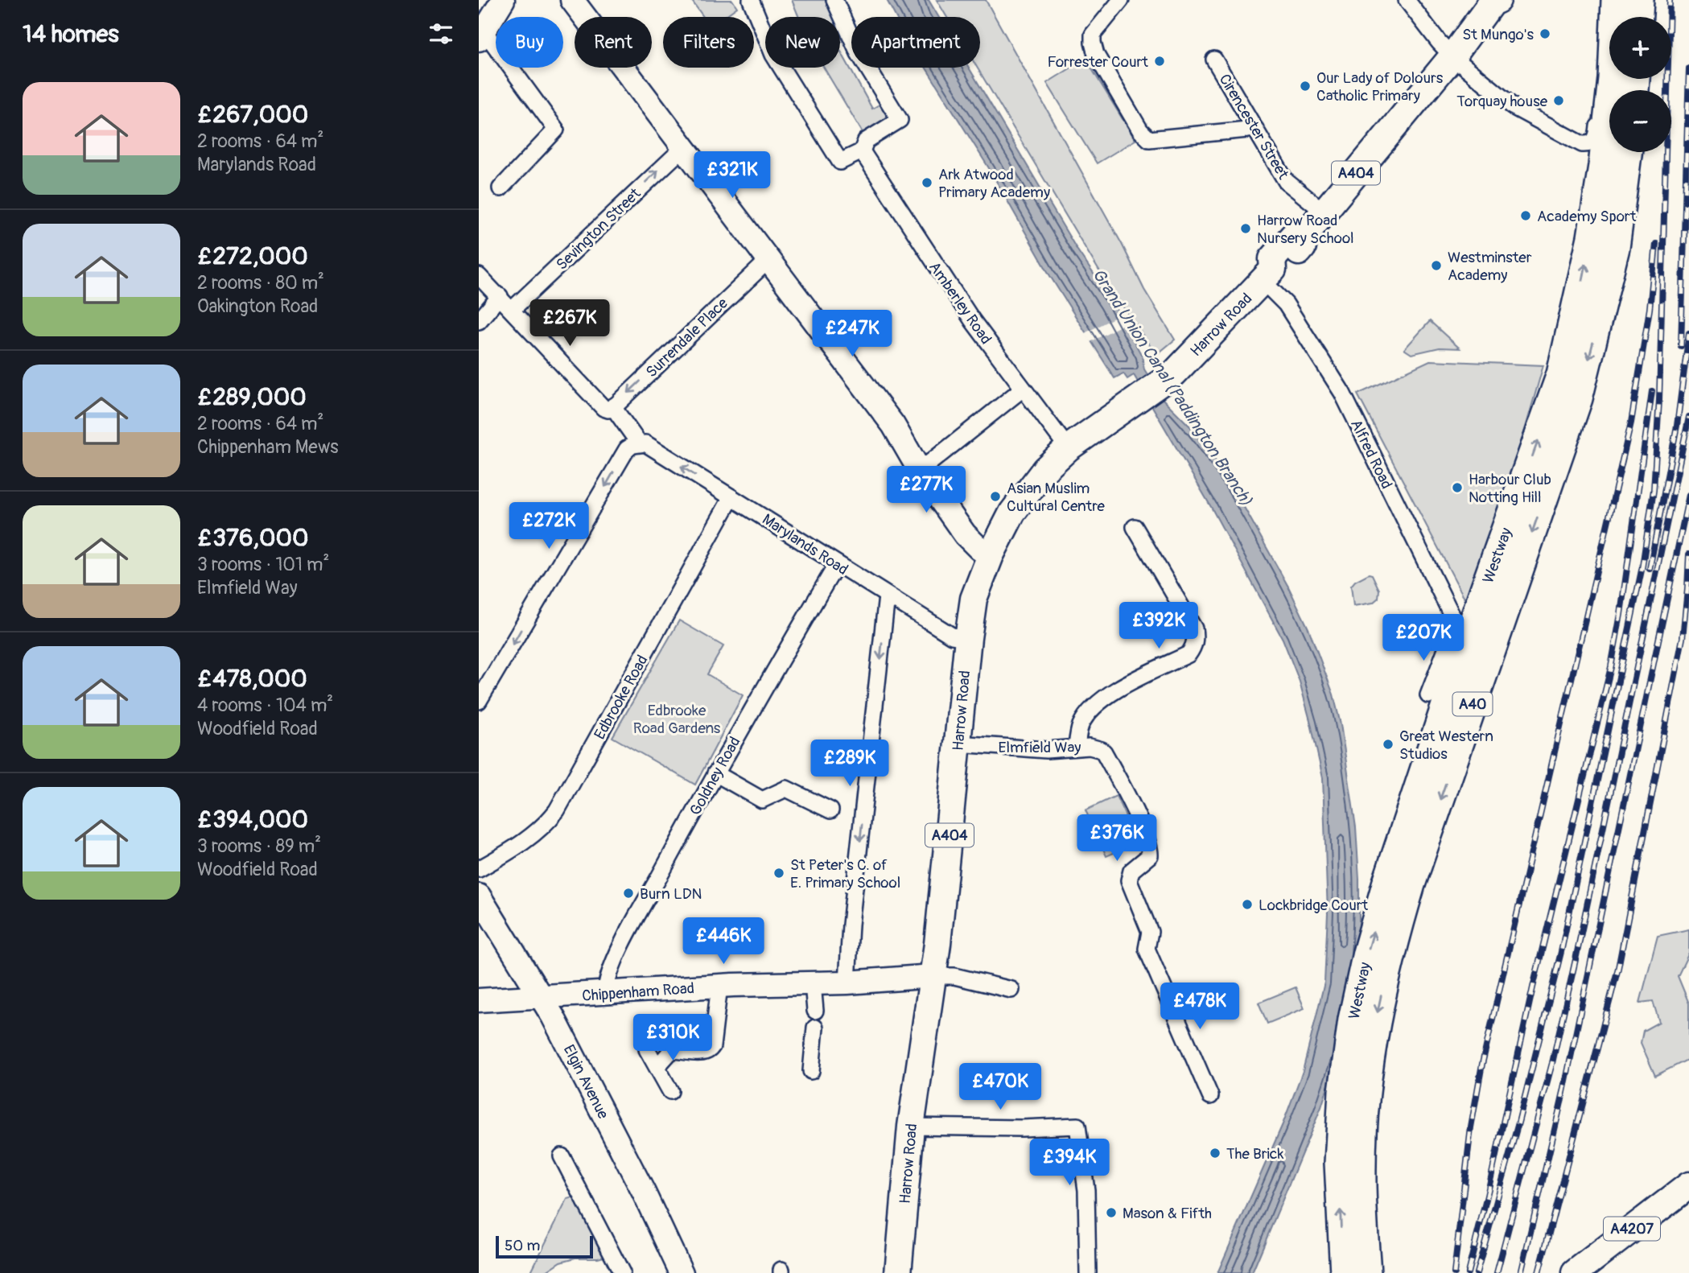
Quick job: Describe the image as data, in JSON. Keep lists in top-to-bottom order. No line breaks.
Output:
{"streets":{"highway":["Westway","A40"],"main road":["A404","Harrow Road","A4207"],"street":["Cirencester Street","Sevington Street","Amberley Road","Surrendale Place","Alfred Road","Marylands Road","Edbrooke Road","Elmfield Way","Goldney Road","Chippenham Road","Elgin Avenue"]},"crossings":[["Cirencester Street","Harrow Road"],["Sevington Street","Marylands Road"],["Amberley Road","Harrow Road"],["Harrow Road","Alfred Road"],["Harrow Road","Marylands Road"],["Harrow Road","Elmfield Way"],["Harrow Road","Chippenham Road"],["Surrendale Place","Marylands Road"],["Marylands Road","Edbrooke Road"],["Marylands Road","Goldney Road"],["Goldney Road","Chippenham Road"],["Chippenham Road","Elgin Avenue"]],"one_way":["Sevington Street","Surrendale Place"],"water":["Grand Union Canal (Paddington Branch)"],"parks":["Edbrooke Road Gardens"],"places":["St Mungo's","Forrester Court","Our Lady of Dolours Catholic Primary","Torquay house","Ark Atwood Primary Academy","Academy Sport","Harrow Road Nursery School","Westminster Academy","Harbour Club Notting Hill","Asian Muslim Cultural Centre","Great Western Studios","St Peter's C. of E. Primary School","Burn LDN","Lockbridge Court","The Brick","Mason & Fifth"],"scale_bar":"50 m","page":{"heading":"14 homes","map_buttons":["+","−"],"chip":["Buy","Rent","Filters","New","Apartment"],"list":[{"name":"£267,000","note":"2 rooms · 64 m² · Marylands Road"},{"name":"£272,000","note":"2 rooms · 80 m² · Oakington Road"},{"name":"£289,000","note":"2 rooms · 64 m² · Chippenham Mews"},{"name":"£376,000","note":"3 rooms · 101 m² · Elmfield Way"},{"name":"£478,000","note":"4 rooms · 104 m² · Woodfield Road"},{"name":"£394,000","note":"3 rooms · 89 m² · Woodfield Road"}],"price":["£321K","£267K","£247K","£277K","£272K","£392K","£207K","£289K","£376K","£446K","£478K","£310K","£470K","£394K"],"scale":"50 m"}}
